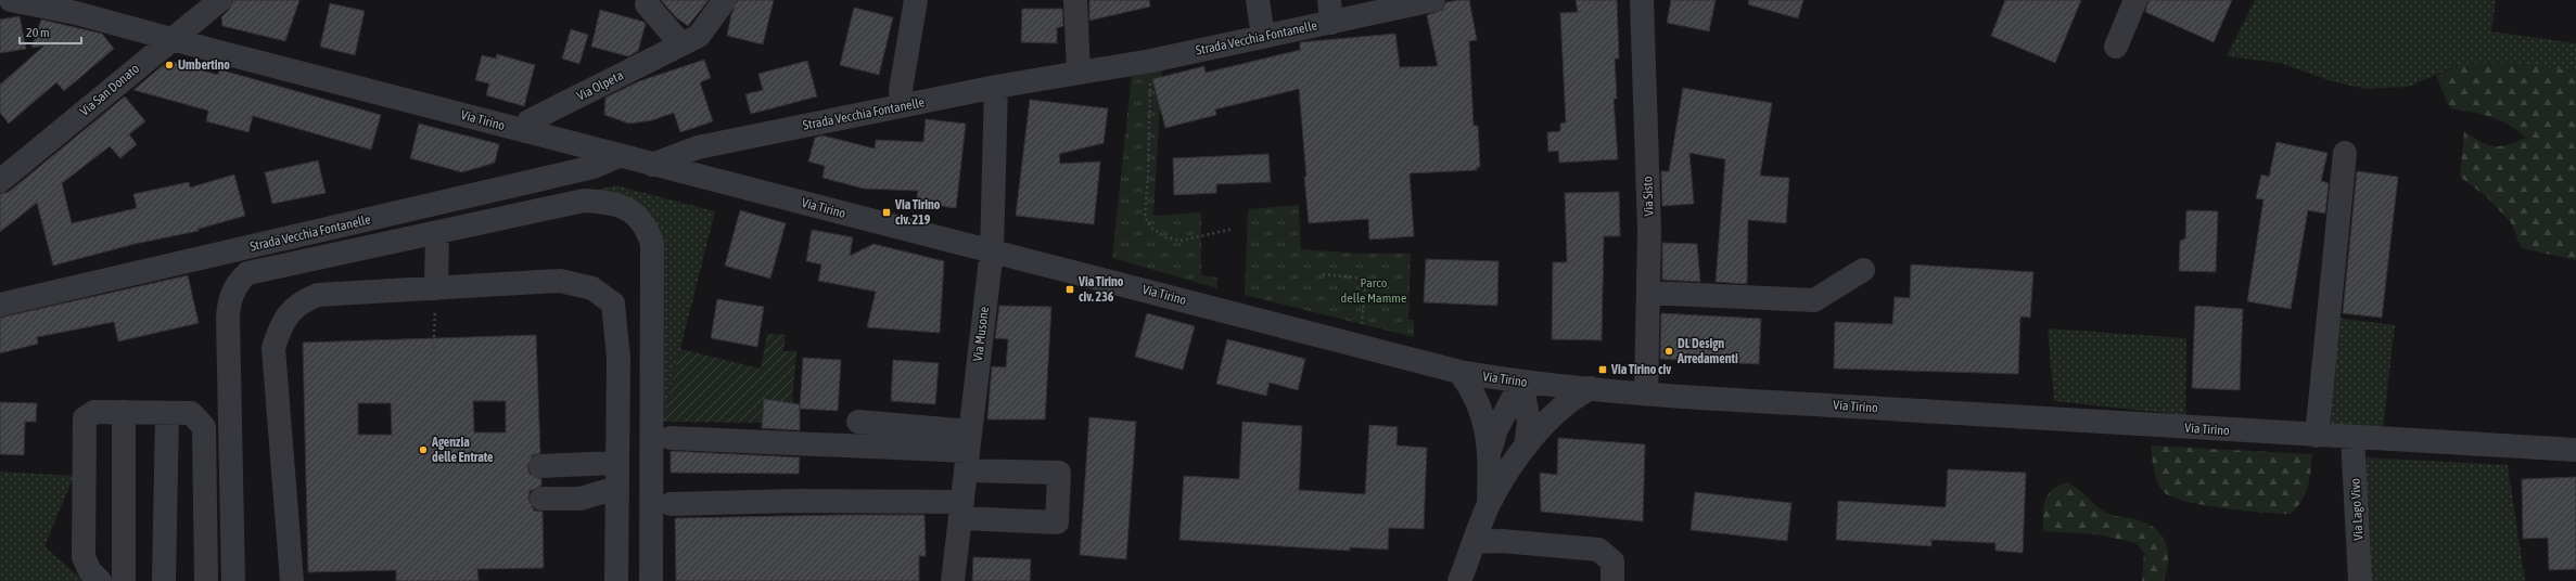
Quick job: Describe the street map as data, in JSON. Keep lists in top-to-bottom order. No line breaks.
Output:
{"streets":{"street":["Strada Vecchia Fontanelle","Via Olpeta","Via San Donato","Via Tirino","Via Sisto","Via Musone","Via Lago Vivo"]},"crossings":[["Strada Vecchia Fontanelle","Via Tirino"],["Strada Vecchia Fontanelle","Via Musone"],["Via Olpeta","Via Tirino"],["Via San Donato","Via Tirino"],["Via Tirino","Via Sisto"],["Via Tirino","Via Musone"],["Via Tirino","Via Lago Vivo"]],"parks":["Parco delle Mamme"],"places":{"other":["Umbertino","DL Design Arredamenti","Agenzia delle Entrate"],"transit":["Via Tirino civ. 219","Via Tirino civ. 236","Via Tirino civ"]},"scale_bar":"20 m"}
